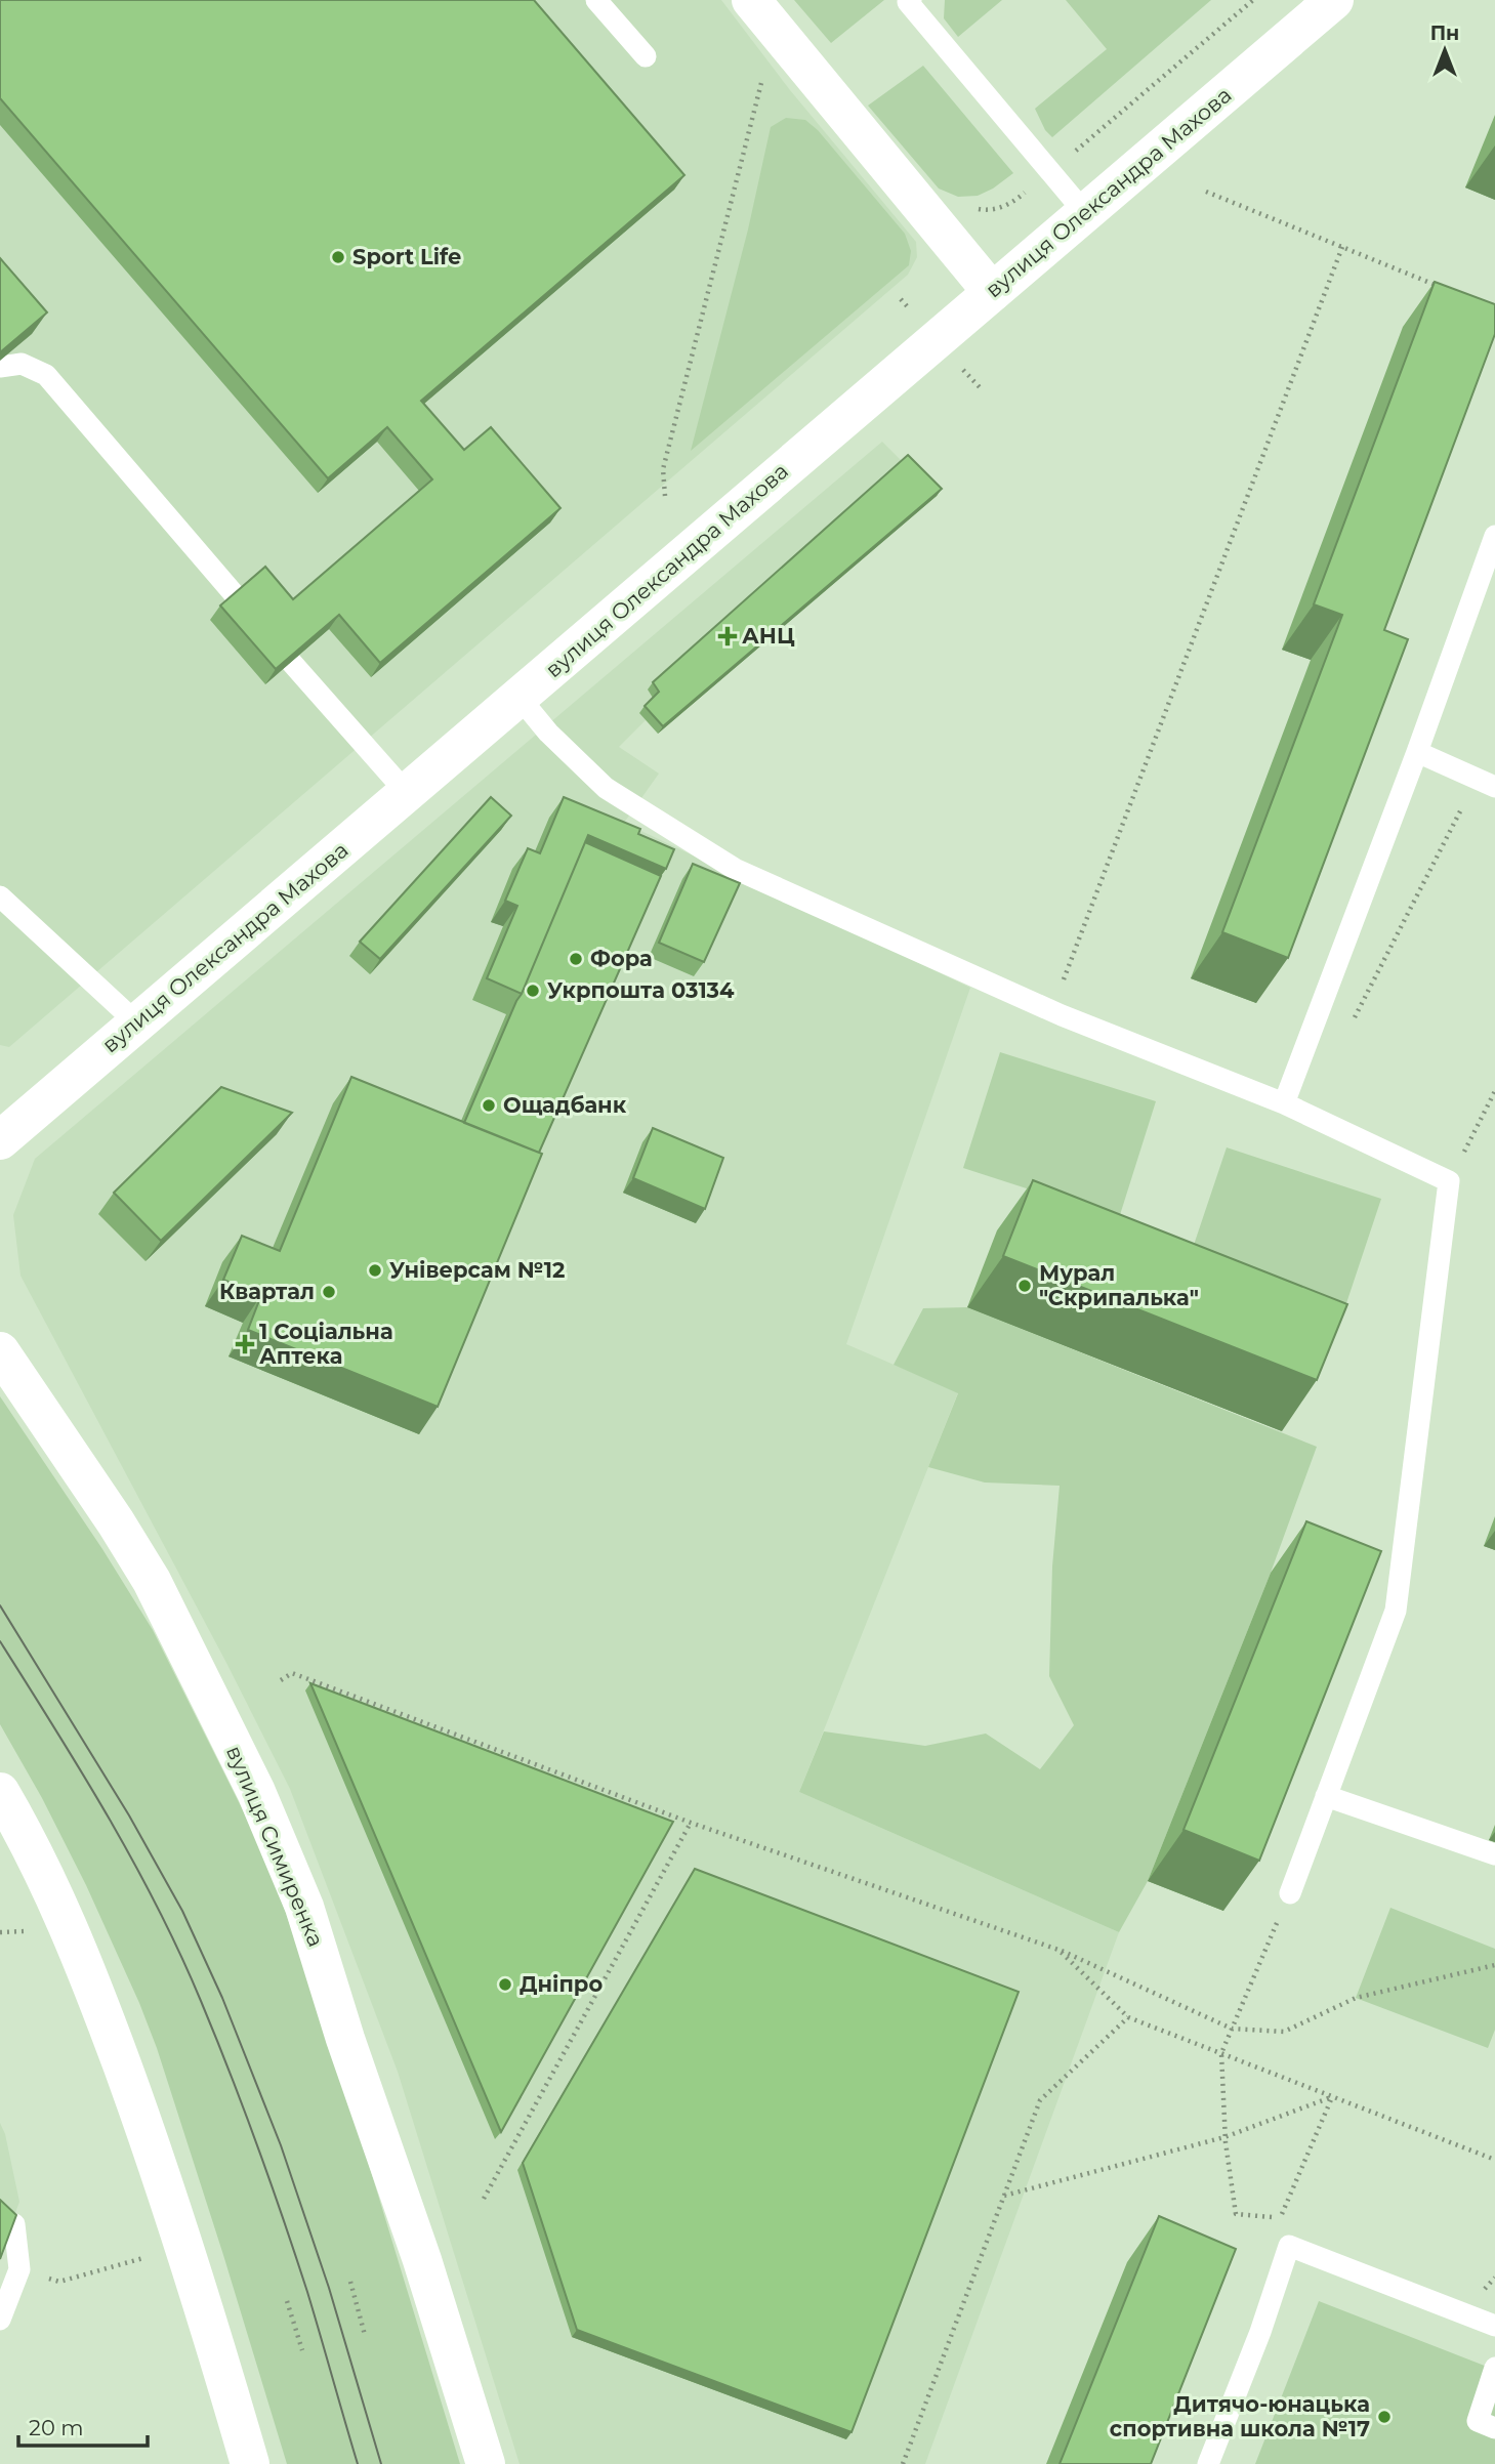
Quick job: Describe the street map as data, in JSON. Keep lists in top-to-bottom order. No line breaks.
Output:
{"streets":{"street":["вулиця Олександра Махова","вулиця Симиренка"]},"places":{"other":["Sport Life","Фора","Укрпошта 03134","Ощадбанк","Універсам №12","Мурал \"Скрипалька\"","Квартал","Дніпро","Дитячо-юнацька спортивна школа №17"],"health":["АНЦ","1 Соціальна Аптека"]},"scale_bar":"20 m","north":"top"}
